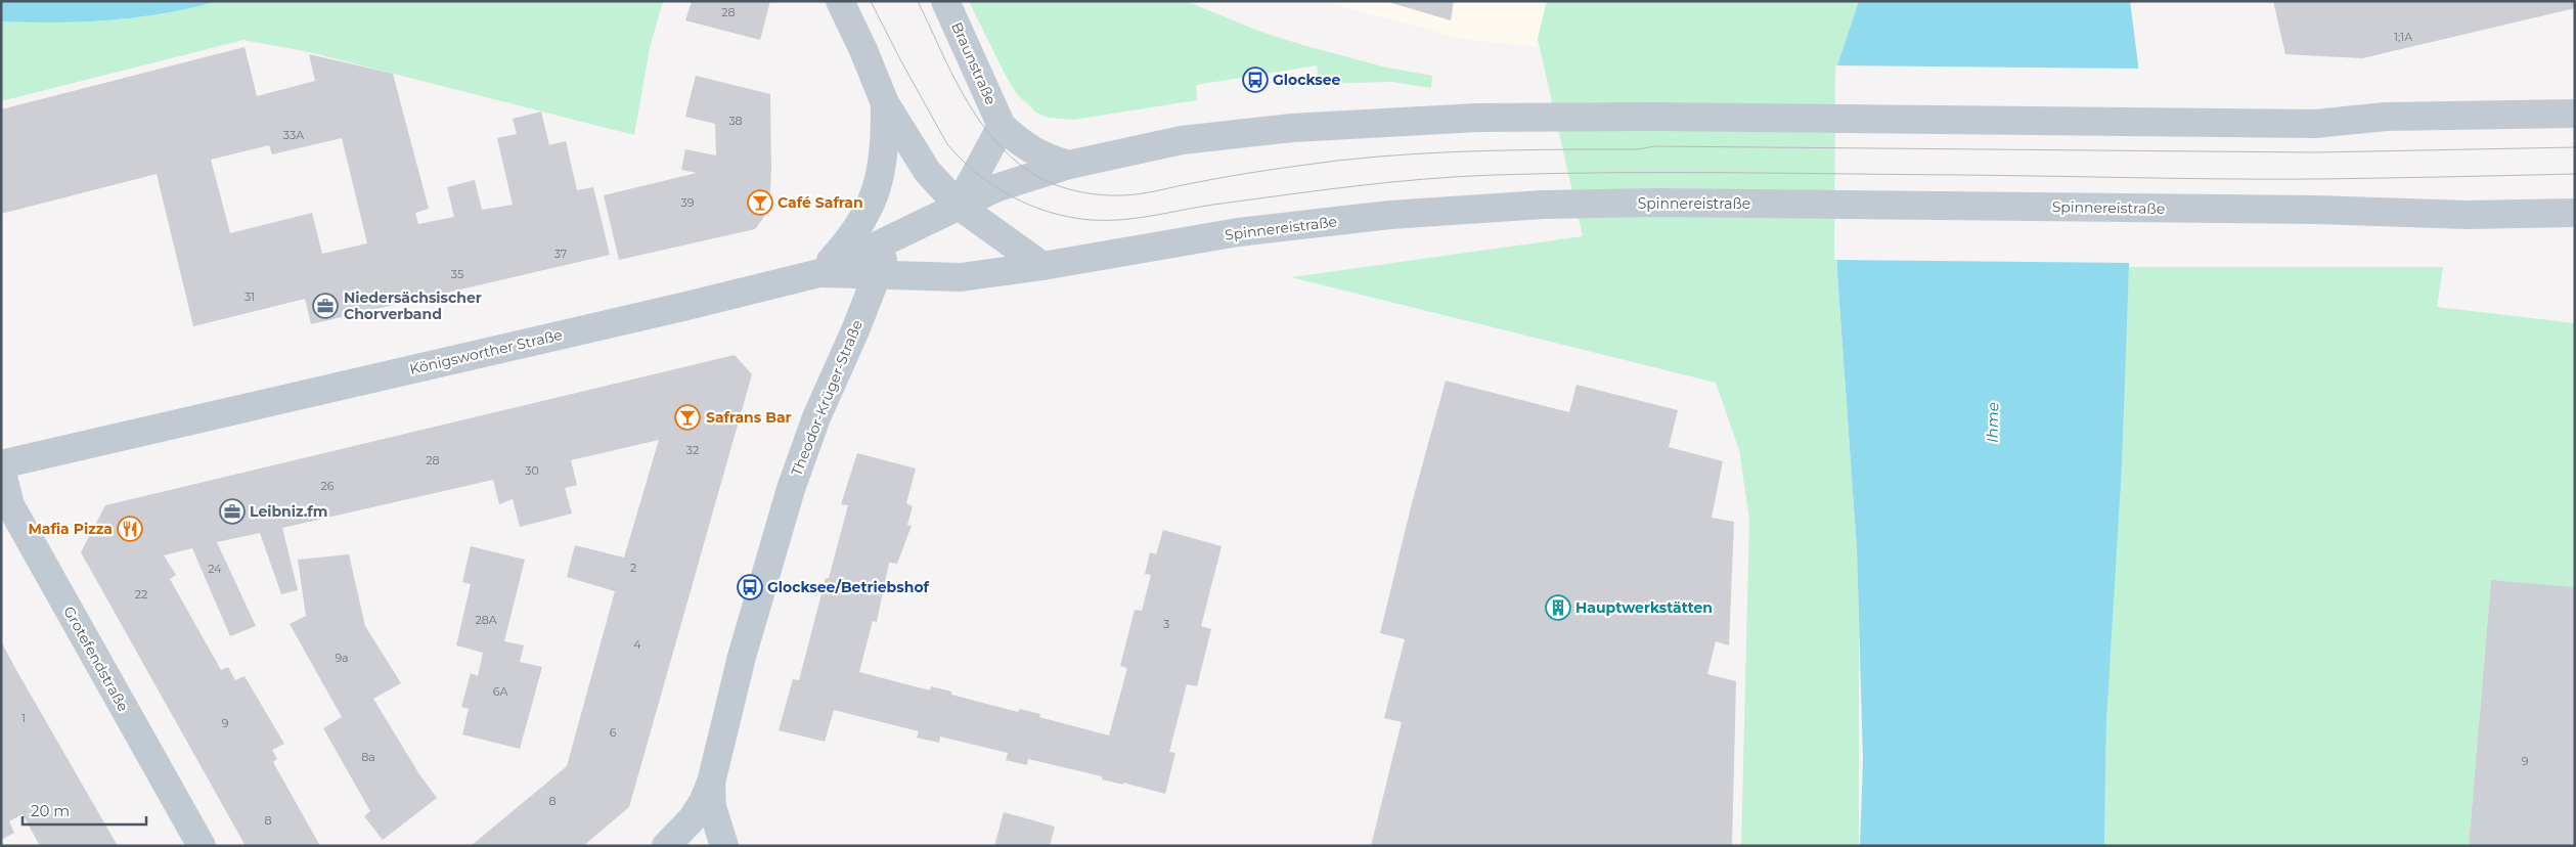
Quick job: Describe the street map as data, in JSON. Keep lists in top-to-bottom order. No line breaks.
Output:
{"streets":{"street":["Braunstraße","Spinnereistraße","Königsworther Straße","Theodor-Krüger-Straße","Grotefendstraße"]},"crossings":[["Spinnereistraße","Königsworther Straße"],["Spinnereistraße","Theodor-Krüger-Straße"],["Königsworther Straße","Theodor-Krüger-Straße"]],"water":["Ihme"],"places":{"bus stop":["Glocksee","Glocksee/Betriebshof"],"bar":["Café Safran","Safrans Bar"],"office":["Niedersächsischer Chorverband","Leibniz.fm"],"restaurant":["Mafia Pizza"],"building":["Hauptwerkstätten"]},"house_numbers":["28","1;1A","38","33A","39","37","35","31","32","28","30","26","2","24","22","28A","3","4","9a","6A","1","9","6","8a","9","8","8"],"scale_bar":"20 m"}
